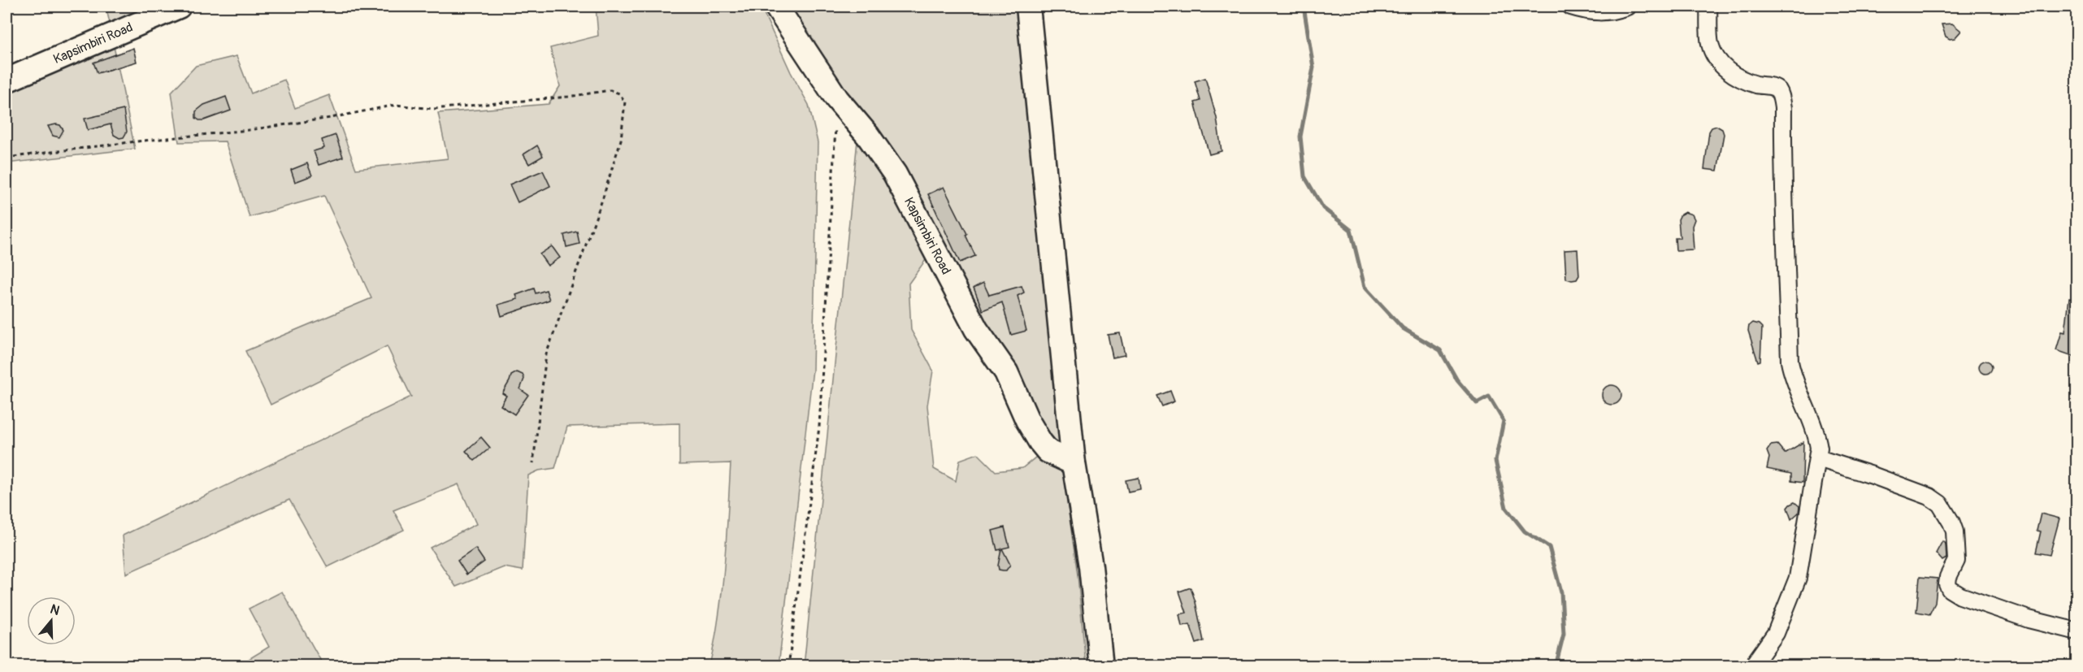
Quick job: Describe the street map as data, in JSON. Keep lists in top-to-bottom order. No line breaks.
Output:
{"streets":{"street":["Kapsimbiri Road"]},"north":"top"}
